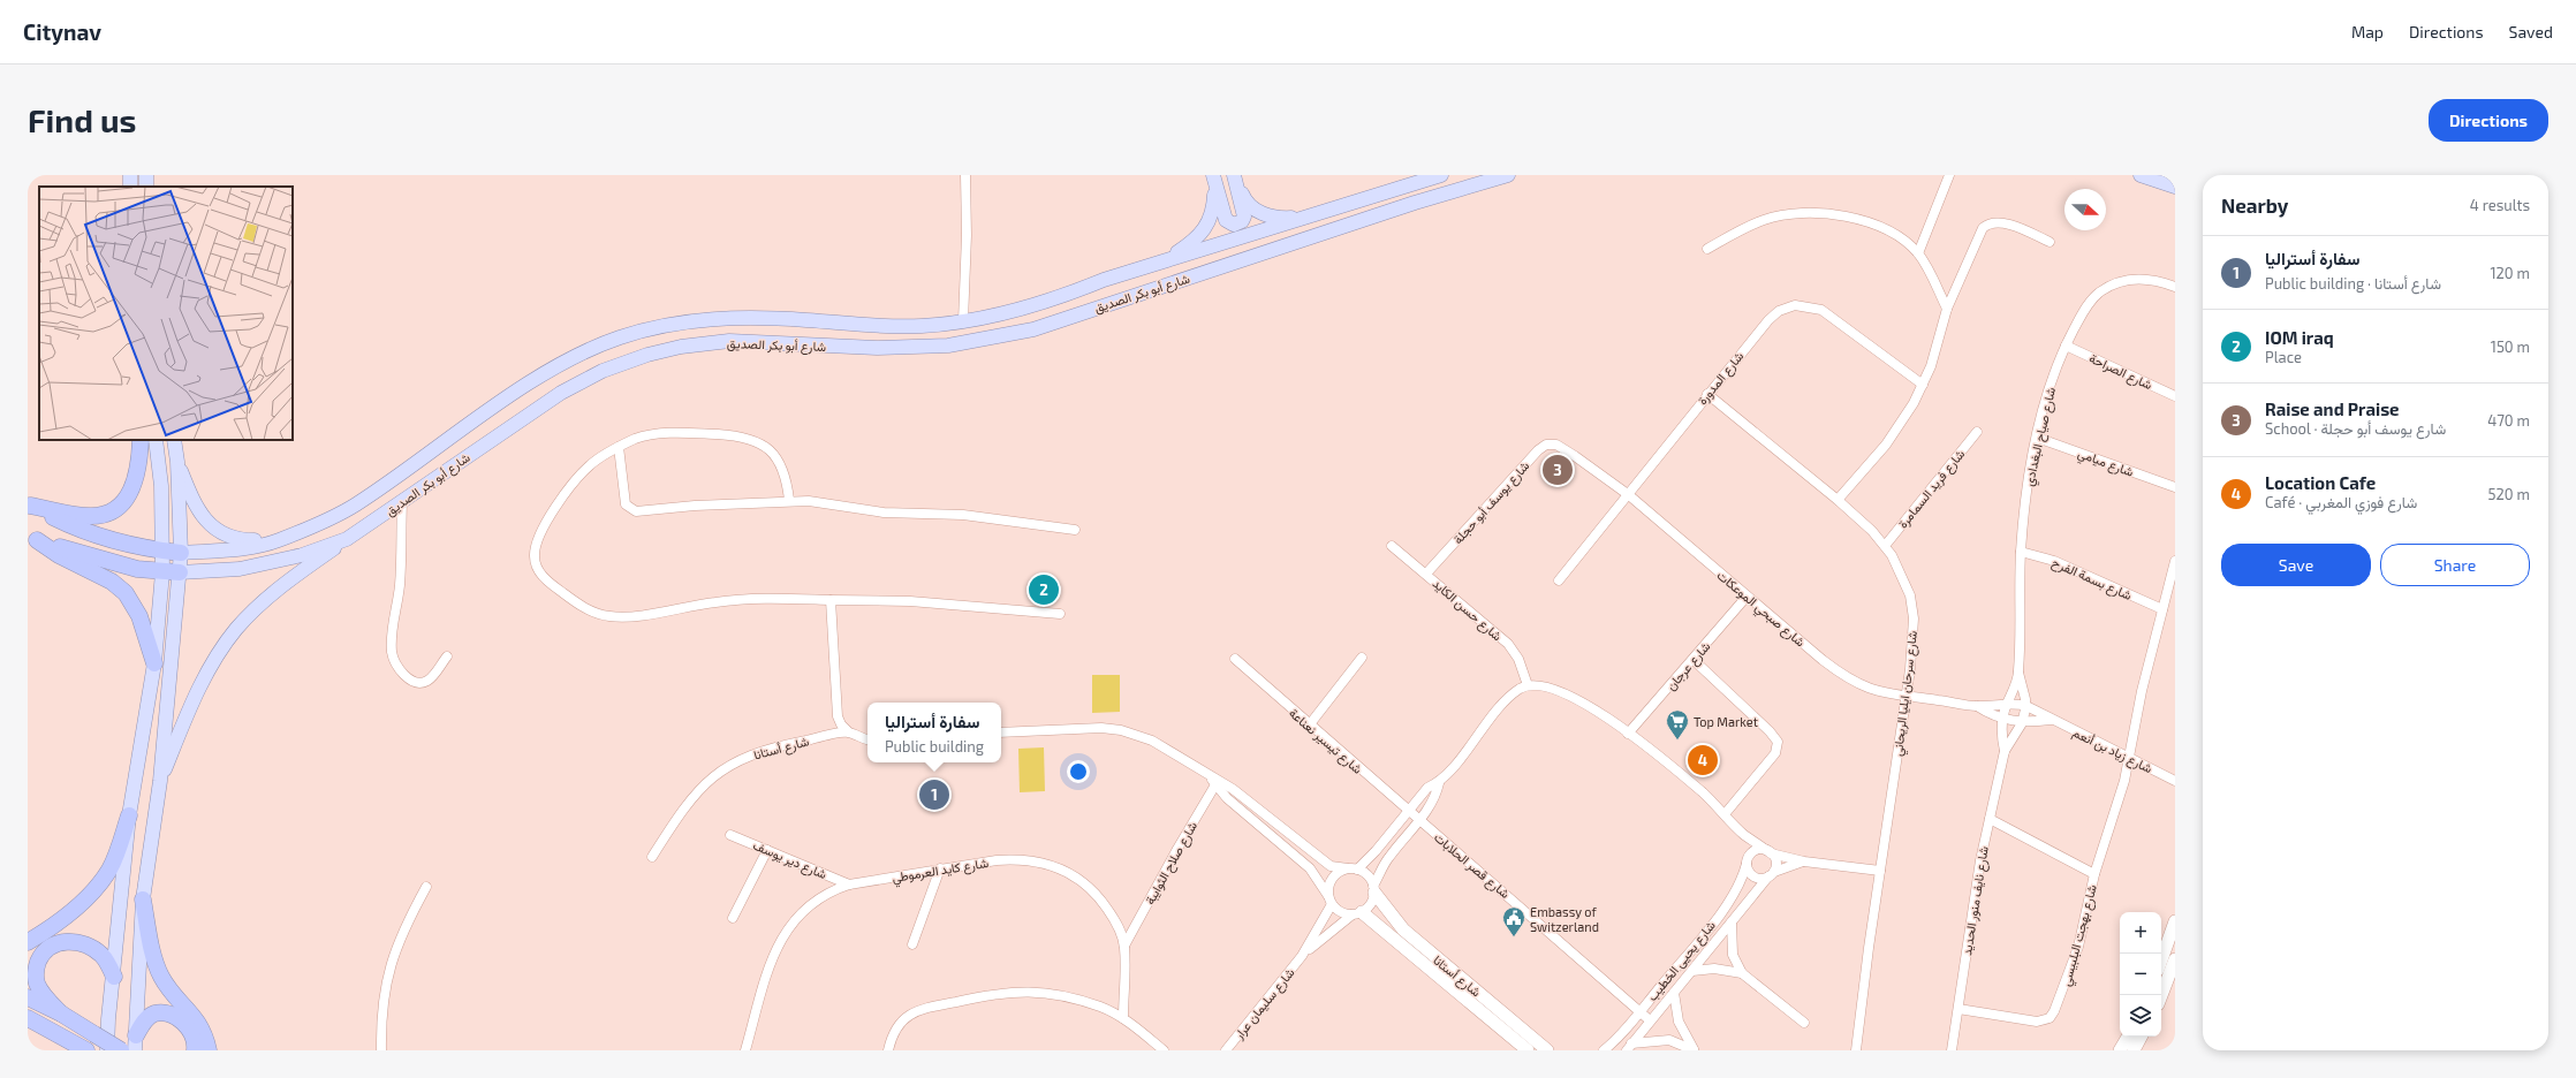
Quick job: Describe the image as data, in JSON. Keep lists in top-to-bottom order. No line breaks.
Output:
{"streets":{"highway":["شارع أبو بكر الصديق"],"street":["شارع الصراحة","شارع المدورة","شارع صياح البغدادي","شارع ميامي","شارع فريد السمامرة","شارع يوسف أبو حجلة","شارع بسمة الفرح","شارع صبحي الموعكات","شارع حسن الكايد","شارع عرجان","شارع سرحان ايليا الريحاني","شارع تيسير نعناعة","شارع أستانا","شارع زياد بن أنعم","شارع دير يوسف","شارع صلاح الثوايبة","شارع قصر الحلابات","شارع كايد العرموطي","شارع نايف منور الحديد","شارع بهجت البلبيسي","شارع يحيى الخطيب","شارع سليمان عرار"]},"crossings":[["شارع الصراحة","شارع صياح البغدادي"],["شارع المدورة","شارع يوسف أبو حجلة"],["شارع المدورة","شارع صبحي الموعكات"],["شارع المدورة","شارع سرحان ايليا الريحاني"],["شارع صياح البغدادي","شارع ميامي"],["شارع صياح البغدادي","شارع بسمة الفرح"],["شارع صياح البغدادي","شارع زياد بن أنعم"],["شارع صياح البغدادي","شارع نايف منور الحديد"],["شارع فريد السمامرة","شارع سرحان ايليا الريحاني"],["شارع يوسف أبو حجلة","شارع صبحي الموعكات"],["شارع يوسف أبو حجلة","شارع حسن الكايد"],["شارع صبحي الموعكات","شارع عرجان"],["شارع صبحي الموعكات","شارع سرحان ايليا الريحاني"],["شارع صبحي الموعكات","شارع زياد بن أنعم"],["شارع سرحان ايليا الريحاني","شارع زياد بن أنعم"],["شارع تيسير نعناعة","شارع قصر الحلابات"],["شارع أستانا","شارع سليمان عرار"],["شارع زياد بن أنعم","شارع نايف منور الحديد"],["شارع دير يوسف","شارع كايد العرموطي"],["شارع صلاح الثوايبة","شارع كايد العرموطي"],["شارع قصر الحلابات","شارع يحيى الخطيب"],["شارع نايف منور الحديد","شارع بهجت البلبيسي"]],"places":{"supermarket":["Top Market"],"public building":["Embassy of Switzerland"]},"north":"right","page":{"header":"Citynav","nav":["Map","Directions","Saved"],"buttons":["Directions",["Save","Share"]],"title":"Find us","heading":["Nearby","4 results"],"list":[{"mark":"1","name":"سفارة أستراليا","note":"Public building · شارع أستانا","value":"120 m"},{"mark":"2","name":"IOM iraq","note":"Place","value":"150 m"},{"mark":"3","name":"Raise and Praise","note":"School · شارع يوسف أبو حجلة","value":"470 m"},{"mark":"4","name":"Location Cafe","note":"Café · شارع فوزي المغربي","value":"520 m"}],"pins":["3","2","4","1"],"popup":["سفارة أستراليا","Public building"],"map_buttons":["+","−"]}}
